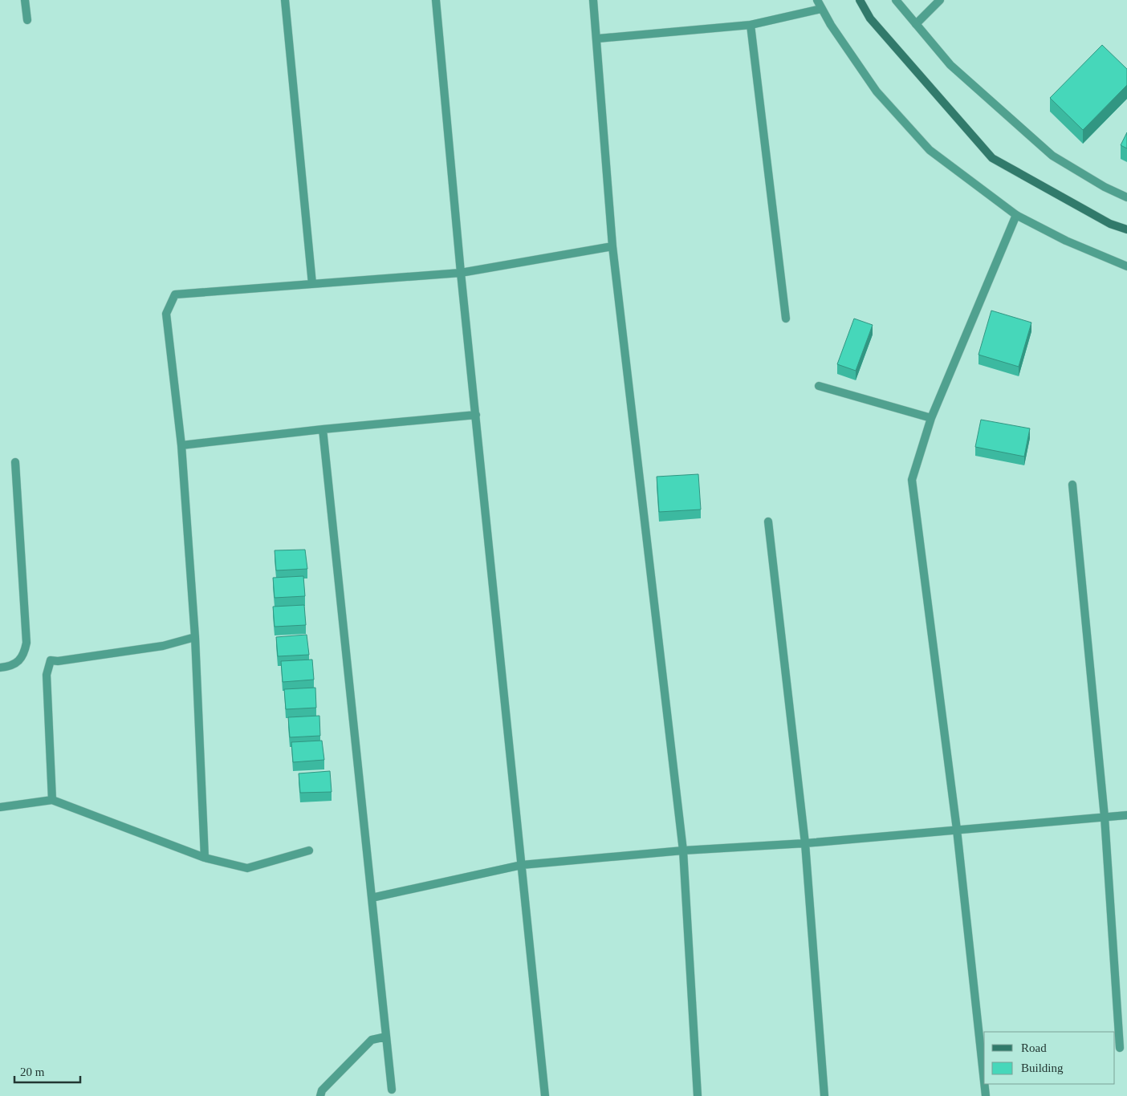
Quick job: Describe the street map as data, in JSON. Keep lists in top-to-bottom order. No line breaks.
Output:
{"legend":["Road","Building"],"scale_bar":"20 m"}
